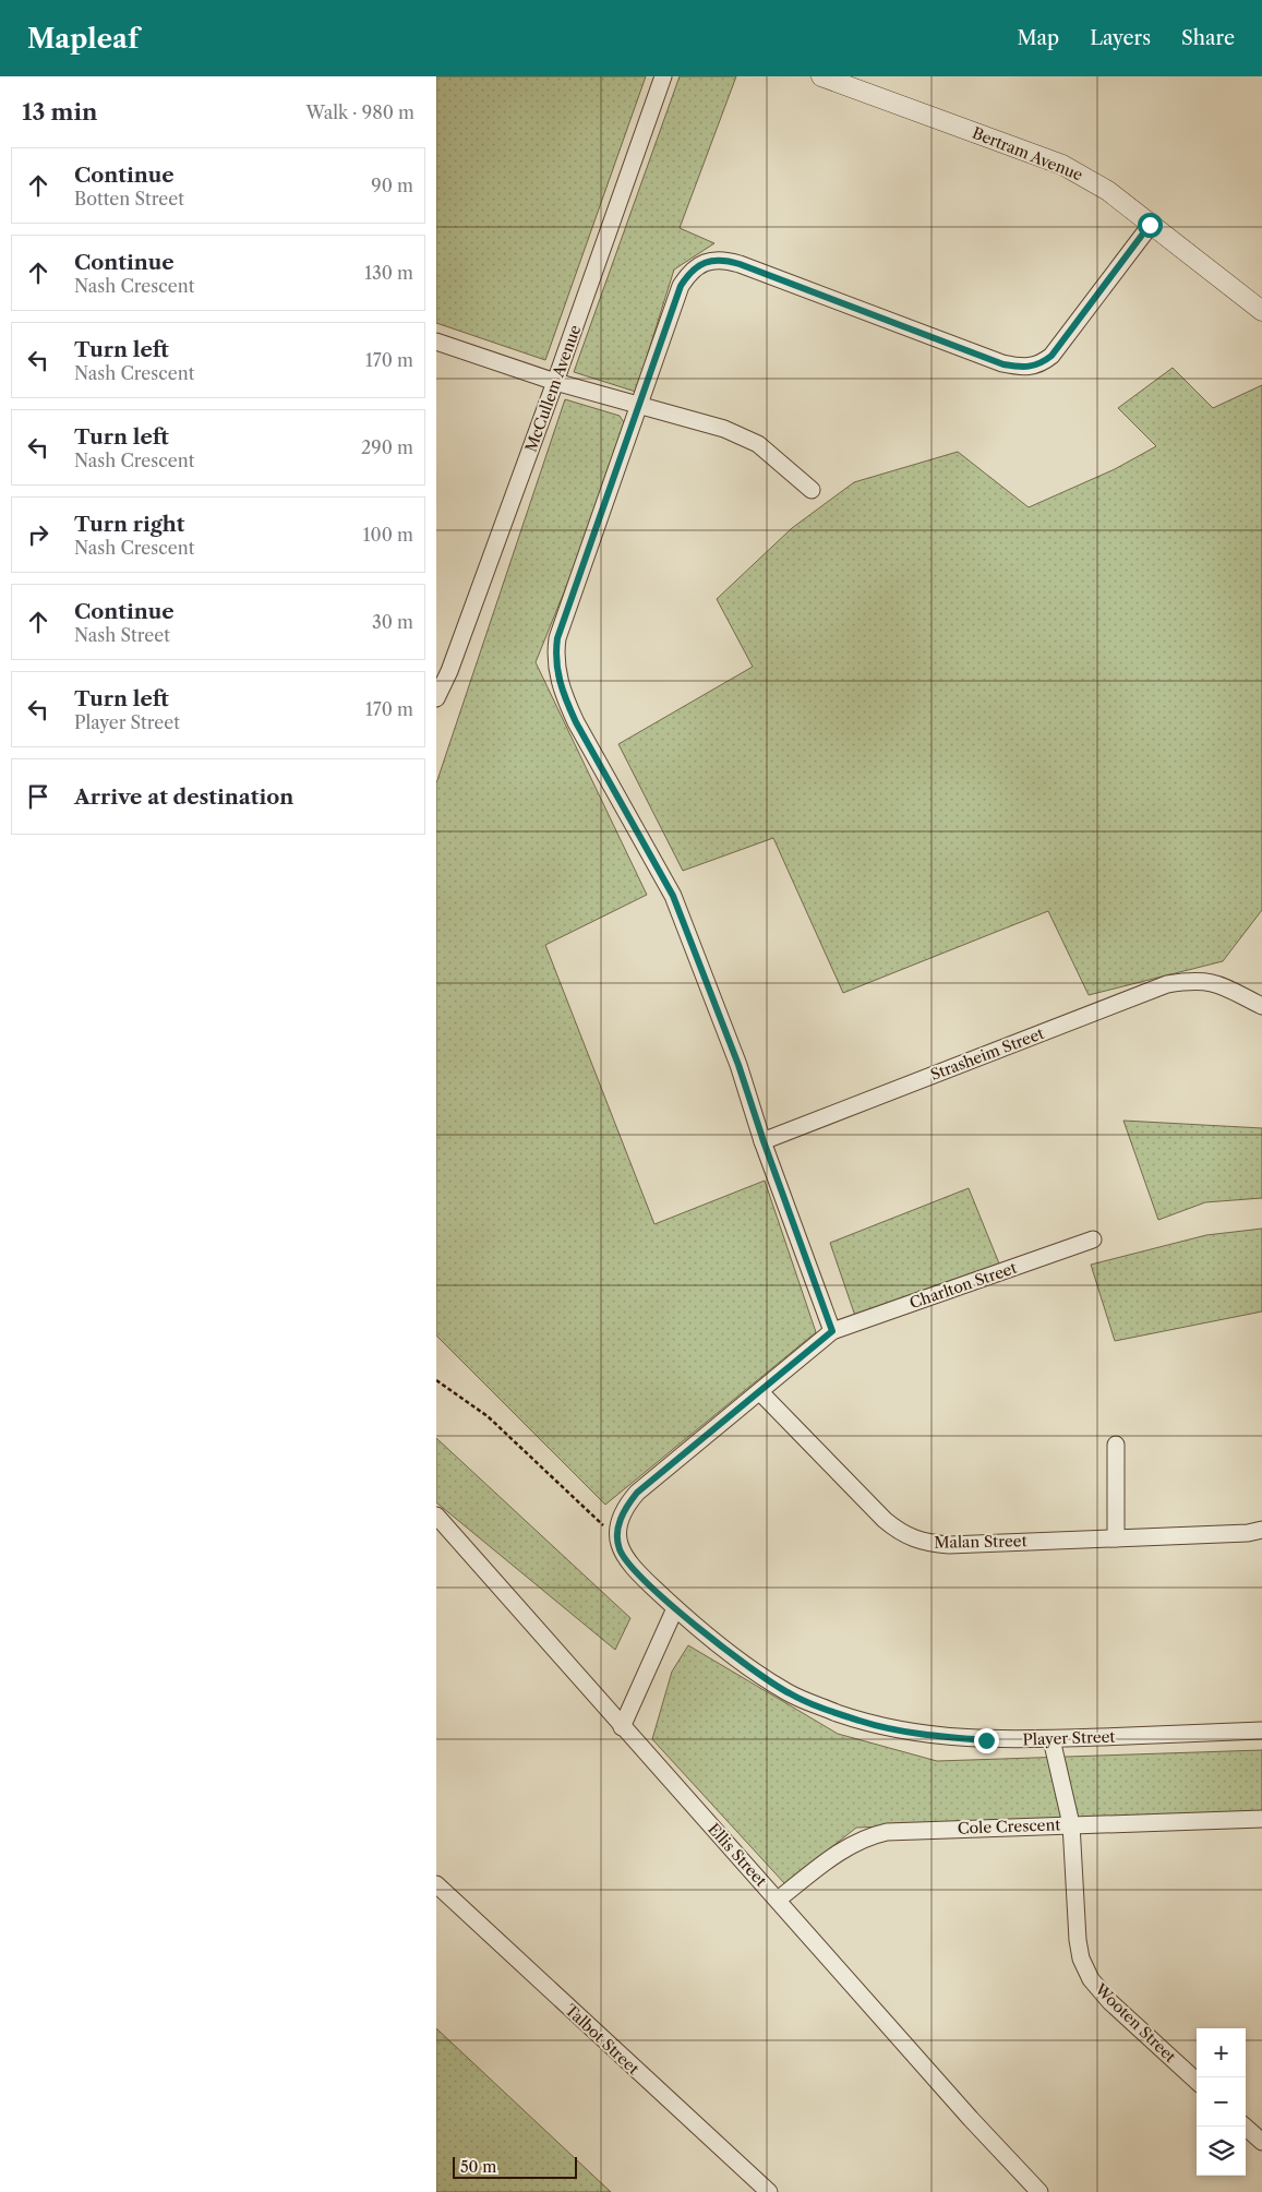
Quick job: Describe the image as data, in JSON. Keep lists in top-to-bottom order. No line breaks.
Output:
{"streets":{"street":["Bertram Avenue","McCullem Avenue","Strasheim Street","Charlton Street","Malan Street","Player Street","Cole Crescent","Ellis Street","Wooten Street","Talbot Street"]},"crossings":[["Player Street","Wooten Street"],["Cole Crescent","Ellis Street"],["Cole Crescent","Wooten Street"]],"scale_bar":"50 m","page":{"header":"Mapleaf","nav":["Map","Layers","Share"],"heading":["13 min","Walk · 980 m"],"list":[["Continue","Botten Street","90 m"],["Continue","Nash Crescent","130 m"],["Turn left","Nash Crescent","170 m"],["Turn left","Nash Crescent","290 m"],["Turn right","Nash Crescent","100 m"],["Continue","Nash Street","30 m"],["Turn left","Player Street","170 m"],"Arrive at destination"],"map_buttons":["+","−"],"scale":"50 m"}}
